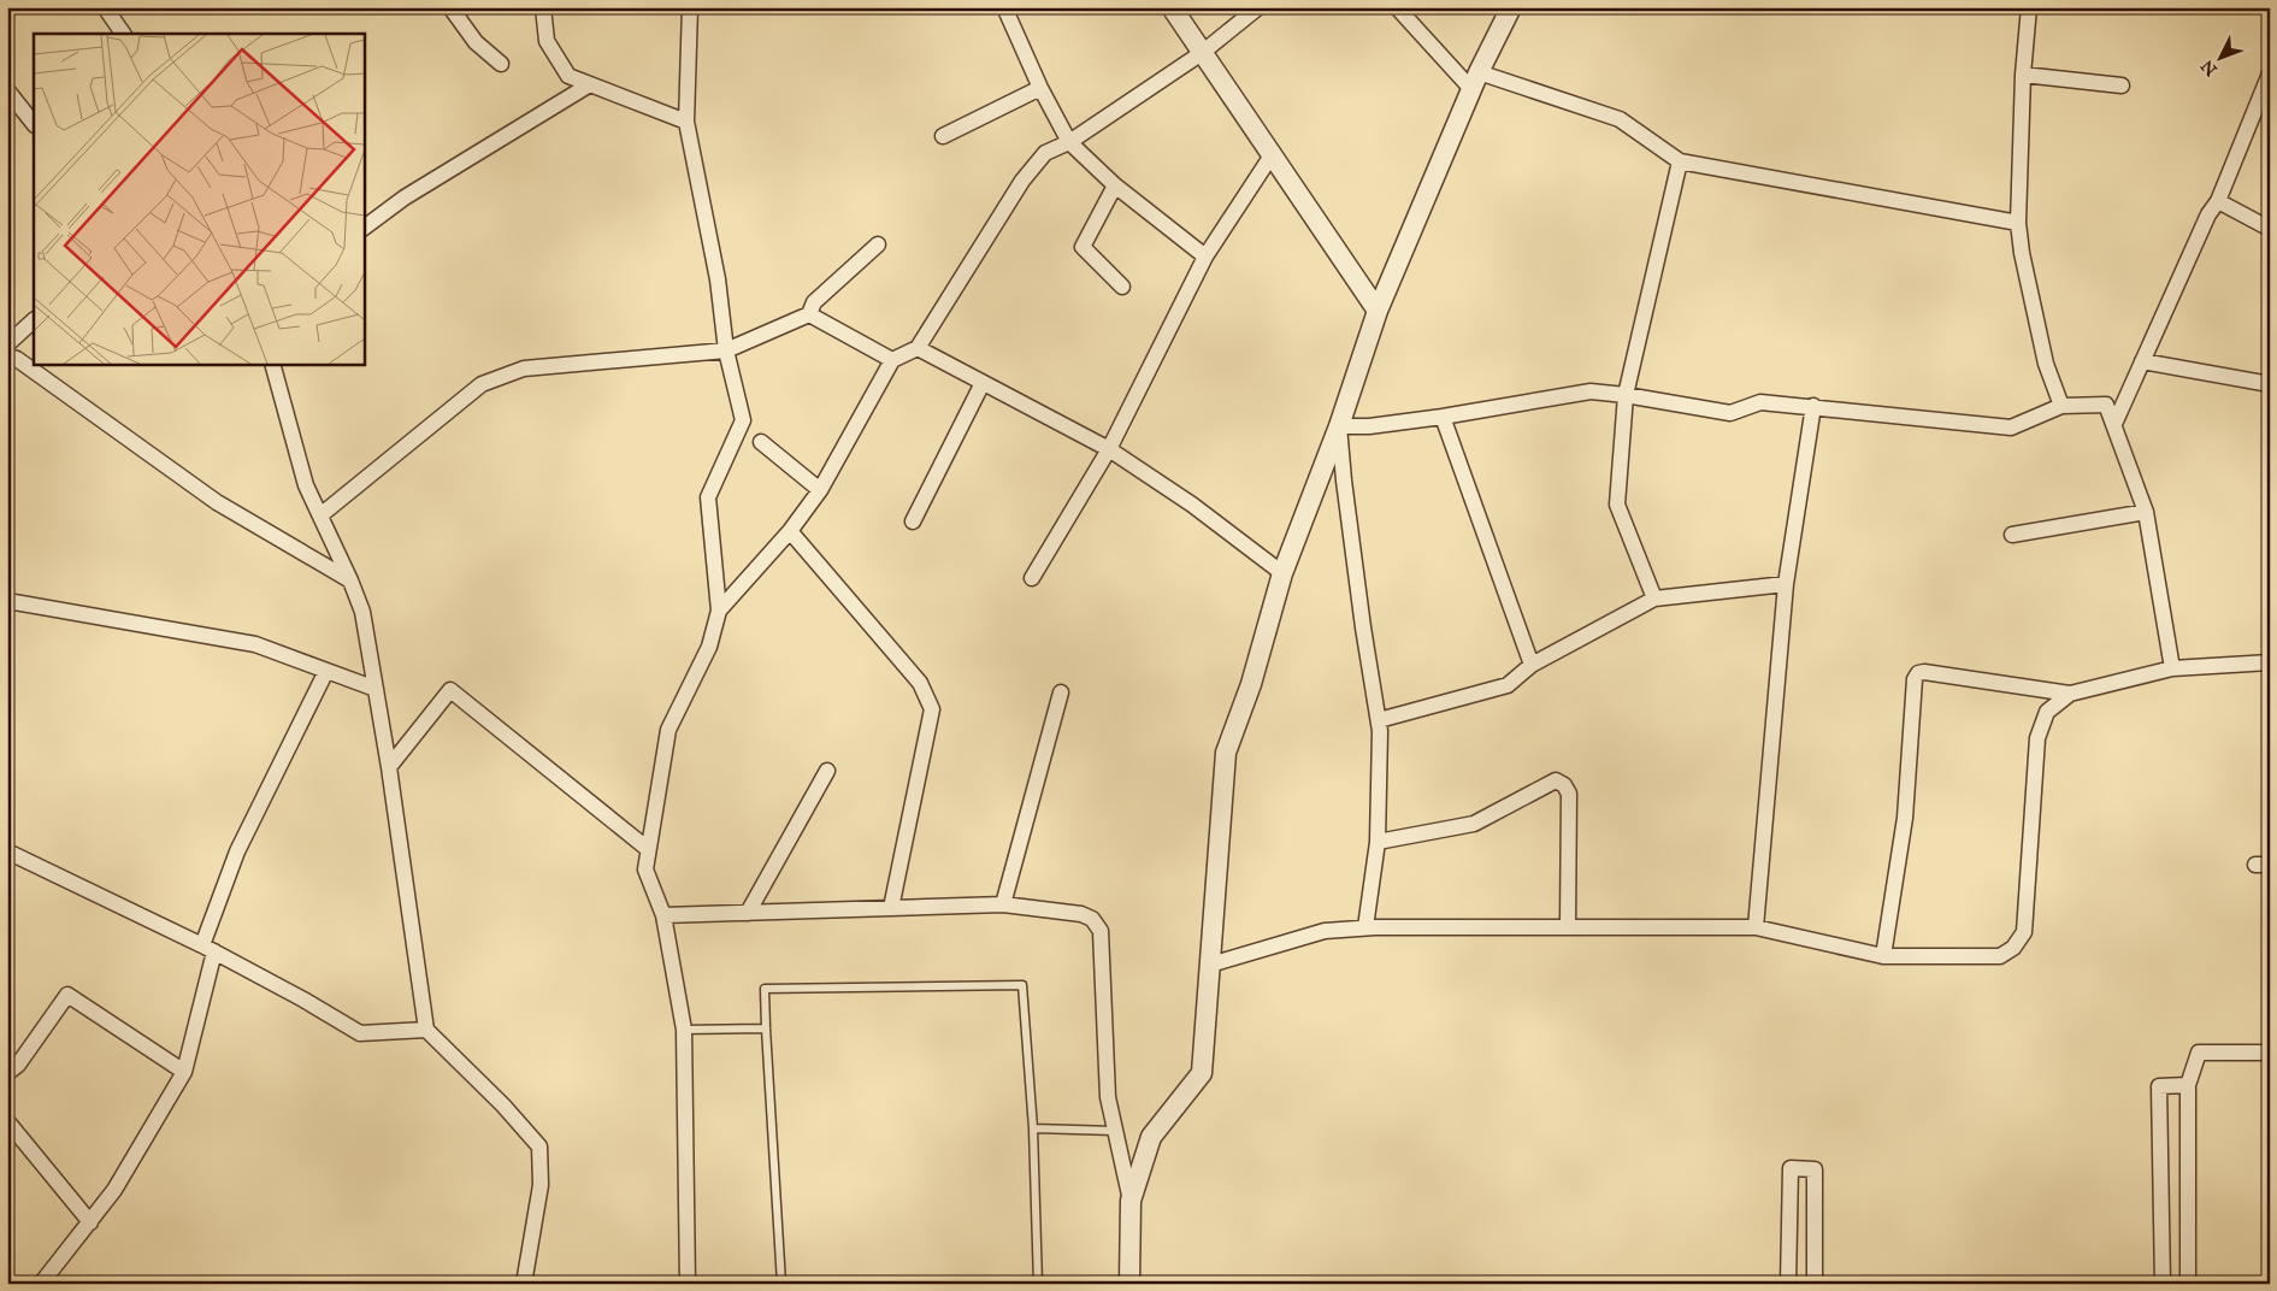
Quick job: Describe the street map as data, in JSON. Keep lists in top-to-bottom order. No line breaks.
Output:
{"north":"bottom left"}
